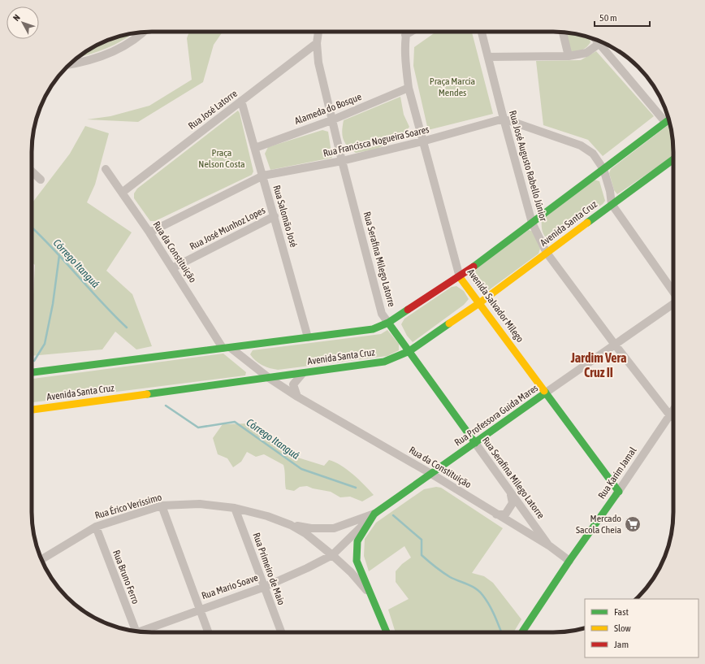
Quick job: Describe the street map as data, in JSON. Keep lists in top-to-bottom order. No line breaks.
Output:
{"streets":{"main road":["Avenida Santa Cruz","Rua Serafina Milego Latorre","Avenida Salvador Milego","Rua Professora Guida Mares","Rua Karim Jamal"],"street":["Alameda do Bosque","Rua José Latorre","Rua Francisca Nogueira Soares","Rua José Augusto Rabello Júnior","Rua Salomão José","Rua José Munhoz Lopes","Rua da Constituição","Rua Érico Veríssimo","Rua Primeiro de Maio","Rua Bruno Ferro","Rua Mario Soave"]},"crossings":[["Alameda do Bosque","Rua Salomão José"],["Alameda do Bosque","Rua Serafina Milego Latorre"],["Alameda do Bosque","Avenida Salvador Milego"],["Rua José Latorre","Rua Salomão José"],["Rua José Latorre","Rua da Constituição"],["Rua José Latorre","Rua Serafina Milego Latorre"],["Rua Francisca Nogueira Soares","Rua José Augusto Rabello Júnior"],["Rua Francisca Nogueira Soares","Rua Salomão José"],["Rua Francisca Nogueira Soares","Rua da Constituição"],["Rua Francisca Nogueira Soares","Rua Serafina Milego Latorre"],["Rua Francisca Nogueira Soares","Avenida Salvador Milego"],["Rua José Augusto Rabello Júnior","Avenida Santa Cruz"],["Rua José Augusto Rabello Júnior","Rua Professora Guida Mares"],["Rua José Augusto Rabello Júnior","Rua Karim Jamal"],["Rua Salomão José","Rua José Munhoz Lopes"],["Avenida Santa Cruz","Rua da Constituição"],["Avenida Santa Cruz","Rua Serafina Milego Latorre"],["Avenida Santa Cruz","Avenida Salvador Milego"],["Rua José Munhoz Lopes","Rua da Constituição"],["Rua da Constituição","Rua Serafina Milego Latorre"],["Rua da Constituição","Rua Professora Guida Mares"],["Rua da Constituição","Rua Karim Jamal"],["Rua Serafina Milego Latorre","Rua Professora Guida Mares"],["Avenida Salvador Milego","Rua Professora Guida Mares"],["Avenida Salvador Milego","Rua Karim Jamal"],["Rua Professora Guida Mares","Rua Érico Veríssimo"],["Rua Professora Guida Mares","Rua Mario Soave"],["Rua Érico Veríssimo","Rua Primeiro de Maio"],["Rua Érico Veríssimo","Rua Bruno Ferro"],["Rua Érico Veríssimo","Rua Mario Soave"],["Rua Primeiro de Maio","Rua Mario Soave"]],"districts":["Jardim Vera Cruz II"],"water":["Córrego Itanguá"],"parks":["Praça Marcia Mendes","Praça Nelson Costa"],"places":{"supermarket":["Mercado Sacola Cheia"]},"legend":["Fast","Slow","Jam"],"scale_bar":"50 m","north":"top left"}
